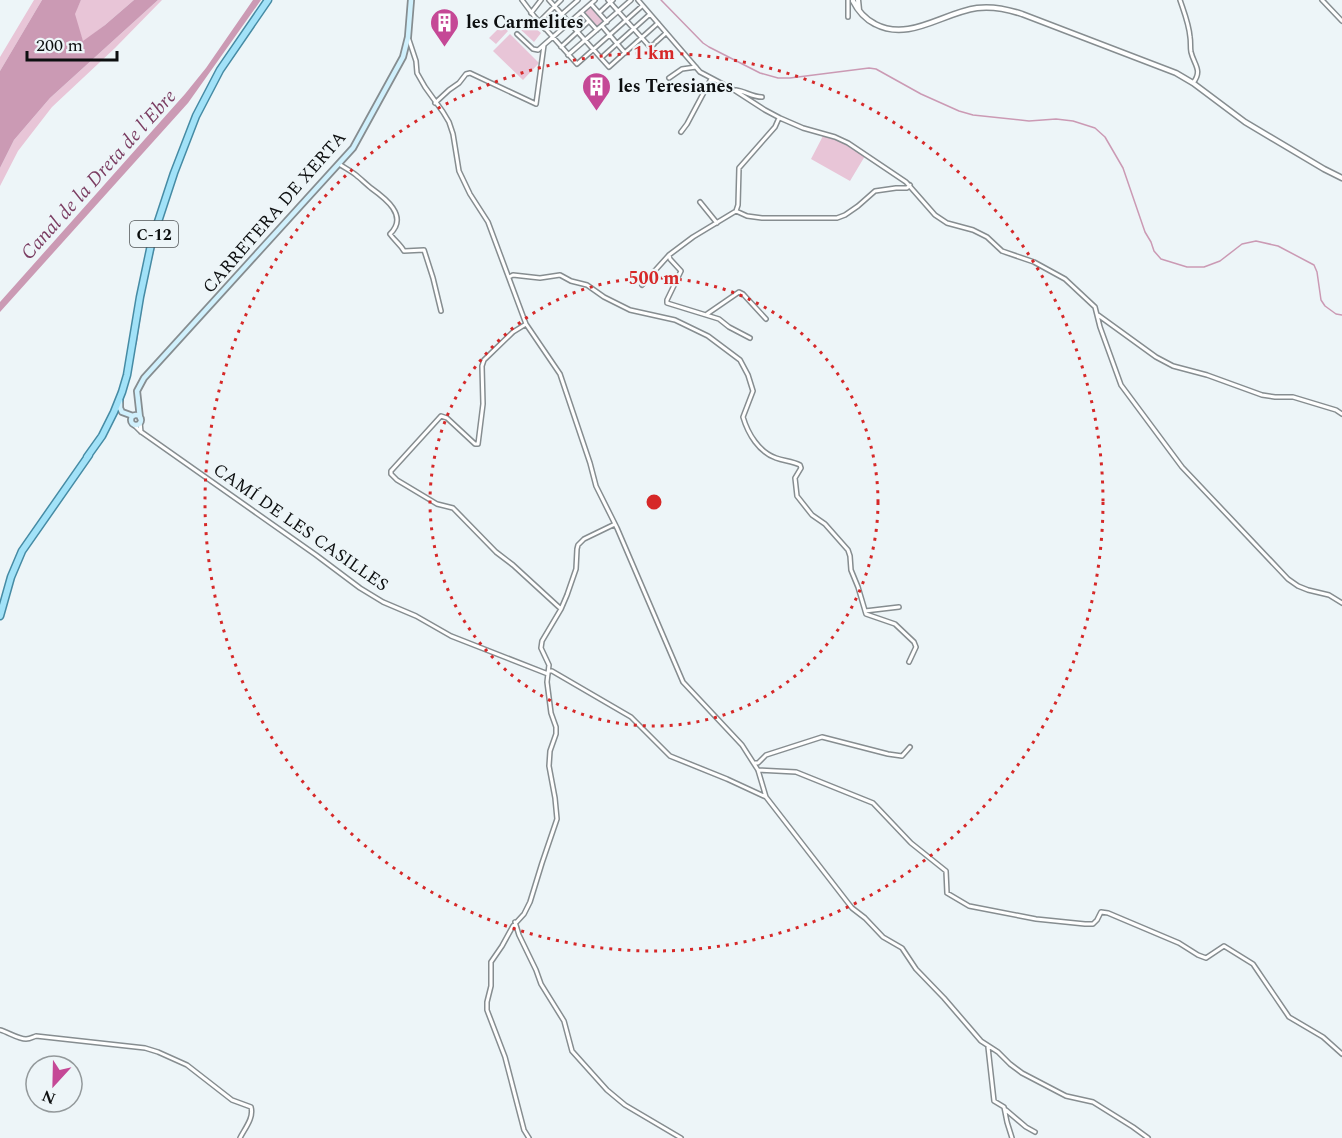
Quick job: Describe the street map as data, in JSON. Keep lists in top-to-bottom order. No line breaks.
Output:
{"streets":{"main road":["CARRETERA DE XERTA","C-12"],"street":["CAMÍ DE LES CASILLES"]},"water":["Canal de la Dreta de l'Ebre"],"places":{"building":["les Carmelites","les Teresianes"]},"scale_bar":"200 m","north":"bottom","rings":["1 km","500 m"]}
